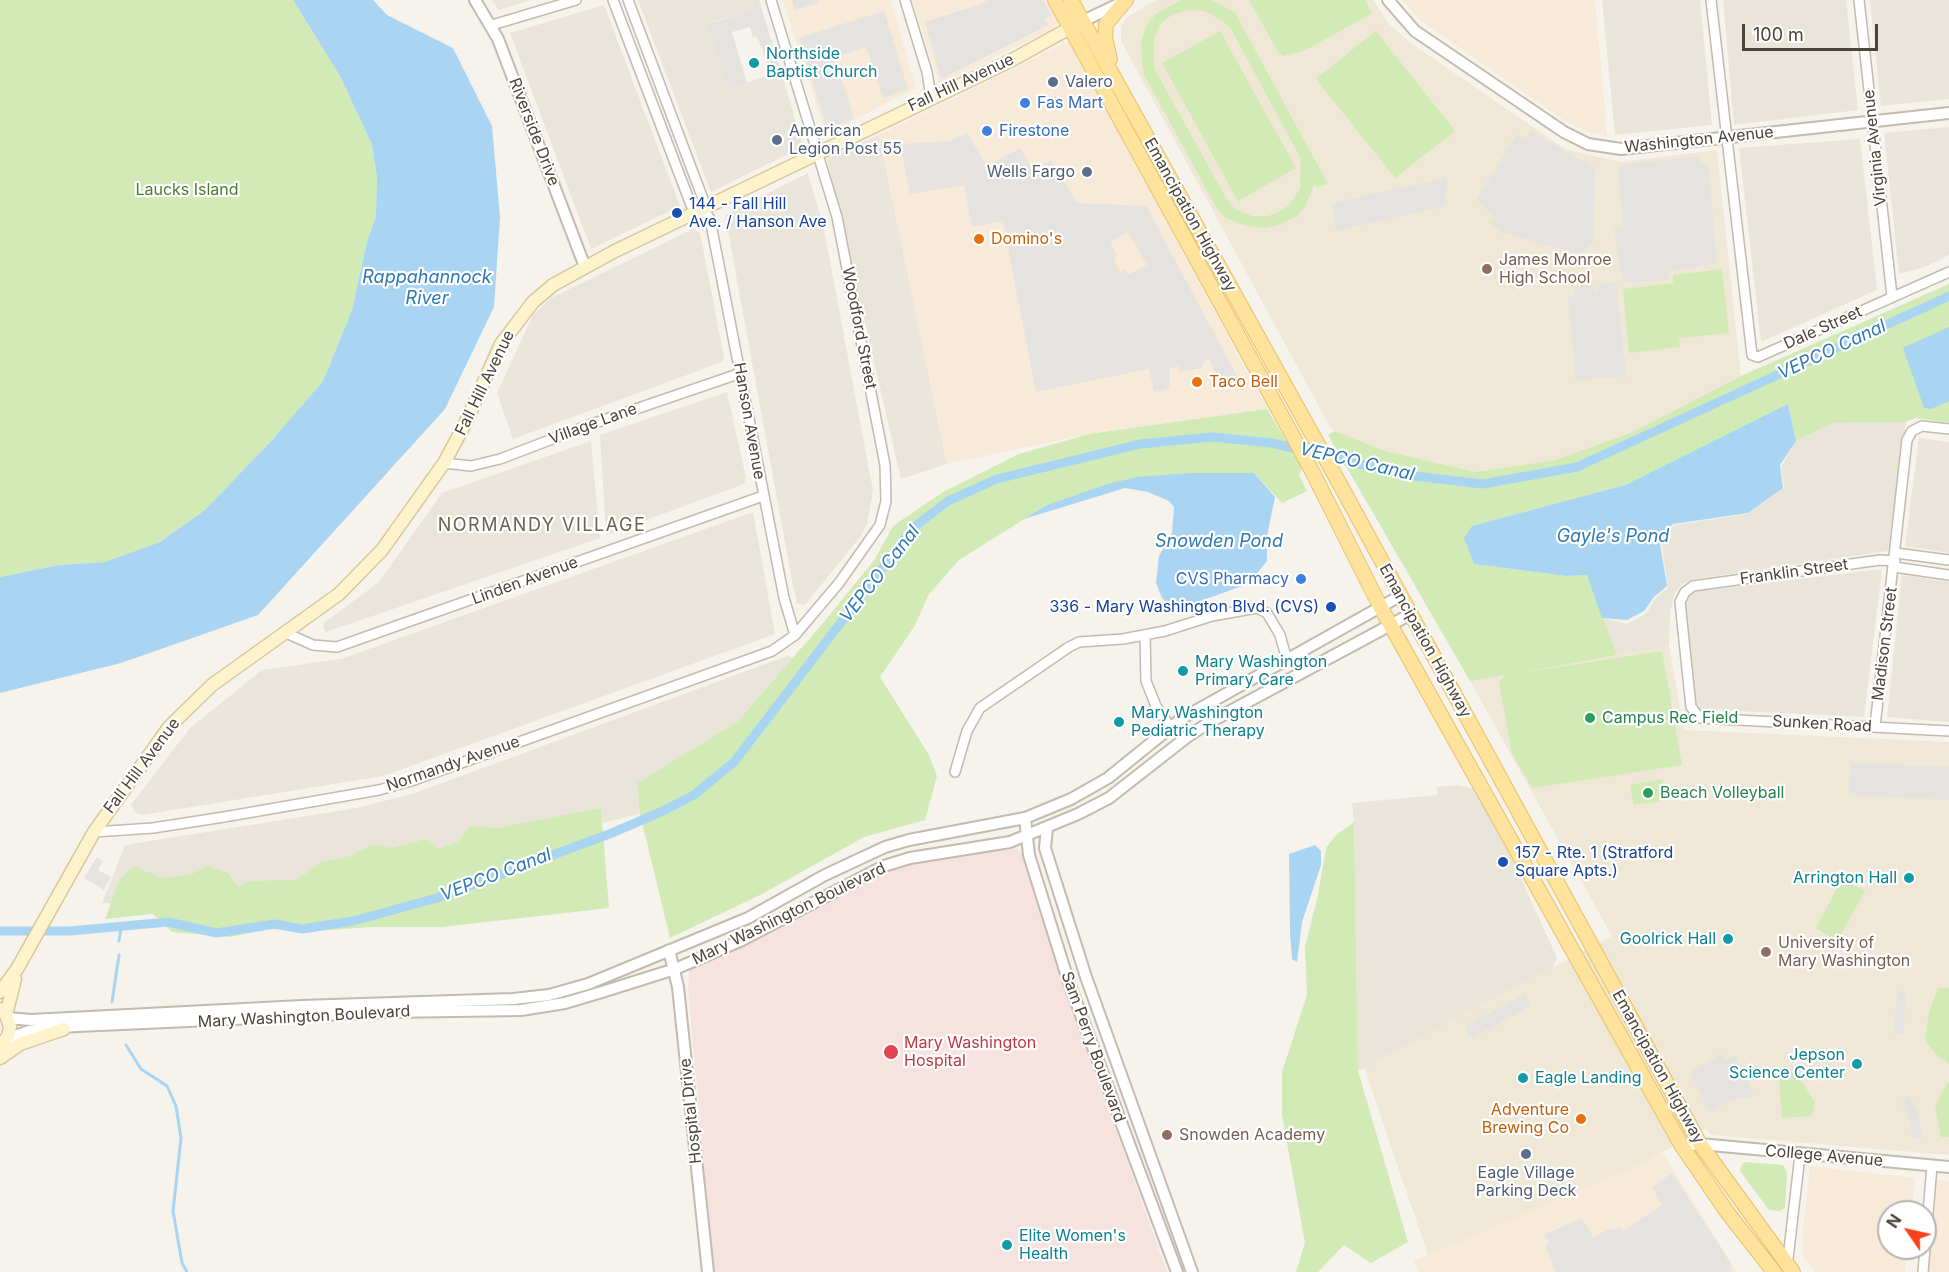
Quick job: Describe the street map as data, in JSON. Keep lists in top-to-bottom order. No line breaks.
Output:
{"streets":{"main road":["Fall Hill Avenue","Emancipation Highway"],"street":["Riverside Drive","Washington Avenue","Virginia Avenue","Woodford Street","Dale Street","Hanson Avenue","Village Lane","Franklin Street","Linden Avenue","Madison Street","Sunken Road","Normandy Avenue","Mary Washington Boulevard","Sam Perry Boulevard","Hospital Drive","College Avenue"]},"crossings":[["Fall Hill Avenue","Riverside Drive"],["Fall Hill Avenue","Emancipation Highway"],["Fall Hill Avenue","Woodford Street"],["Fall Hill Avenue","Hanson Avenue"],["Fall Hill Avenue","Village Lane"],["Fall Hill Avenue","Linden Avenue"],["Fall Hill Avenue","Normandy Avenue"],["Fall Hill Avenue","Mary Washington Boulevard"],["Washington Avenue","Virginia Avenue"],["Washington Avenue","Dale Street"],["Virginia Avenue","Dale Street"],["Emancipation Highway","Mary Washington Boulevard"],["Emancipation Highway","College Avenue"],["Woodford Street","Hanson Avenue"],["Woodford Street","Normandy Avenue"],["Hanson Avenue","Village Lane"],["Hanson Avenue","Linden Avenue"],["Hanson Avenue","Normandy Avenue"],["Franklin Street","Madison Street"],["Franklin Street","Sunken Road"],["Madison Street","Sunken Road"],["Mary Washington Boulevard","Sam Perry Boulevard"],["Mary Washington Boulevard","Hospital Drive"]],"districts":["NORMANDY VILLAGE"],"water":["Rappahannock River","VEPCO Canal","Gayle's Pond","Snowden Pond"],"parks":["Laucks Island"],"places":["Northside Baptist Church","Valero","Fas Mart","Firestone","American Legion Post 55","Wells Fargo","144 - Fall Hill Ave. / Hanson Ave","Domino's","James Monroe High School","Taco Bell","CVS Pharmacy","336 - Mary Washington Blvd. (CVS)","Mary Washington Primary Care","Campus Rec Field","Mary Washington Pediatric Therapy","Beach Volleyball","157 - Rte. 1 (Stratford Square Apts.)","Arrington Hall","Goolrick Hall","University of Mary Washington","Mary Washington Hospital","Jepson Science Center","Eagle Landing","Adventure Brewing Co","Snowden Academy","Eagle Village Parking Deck","Elite Women's Health"],"scale_bar":"100 m","north":"top left"}
